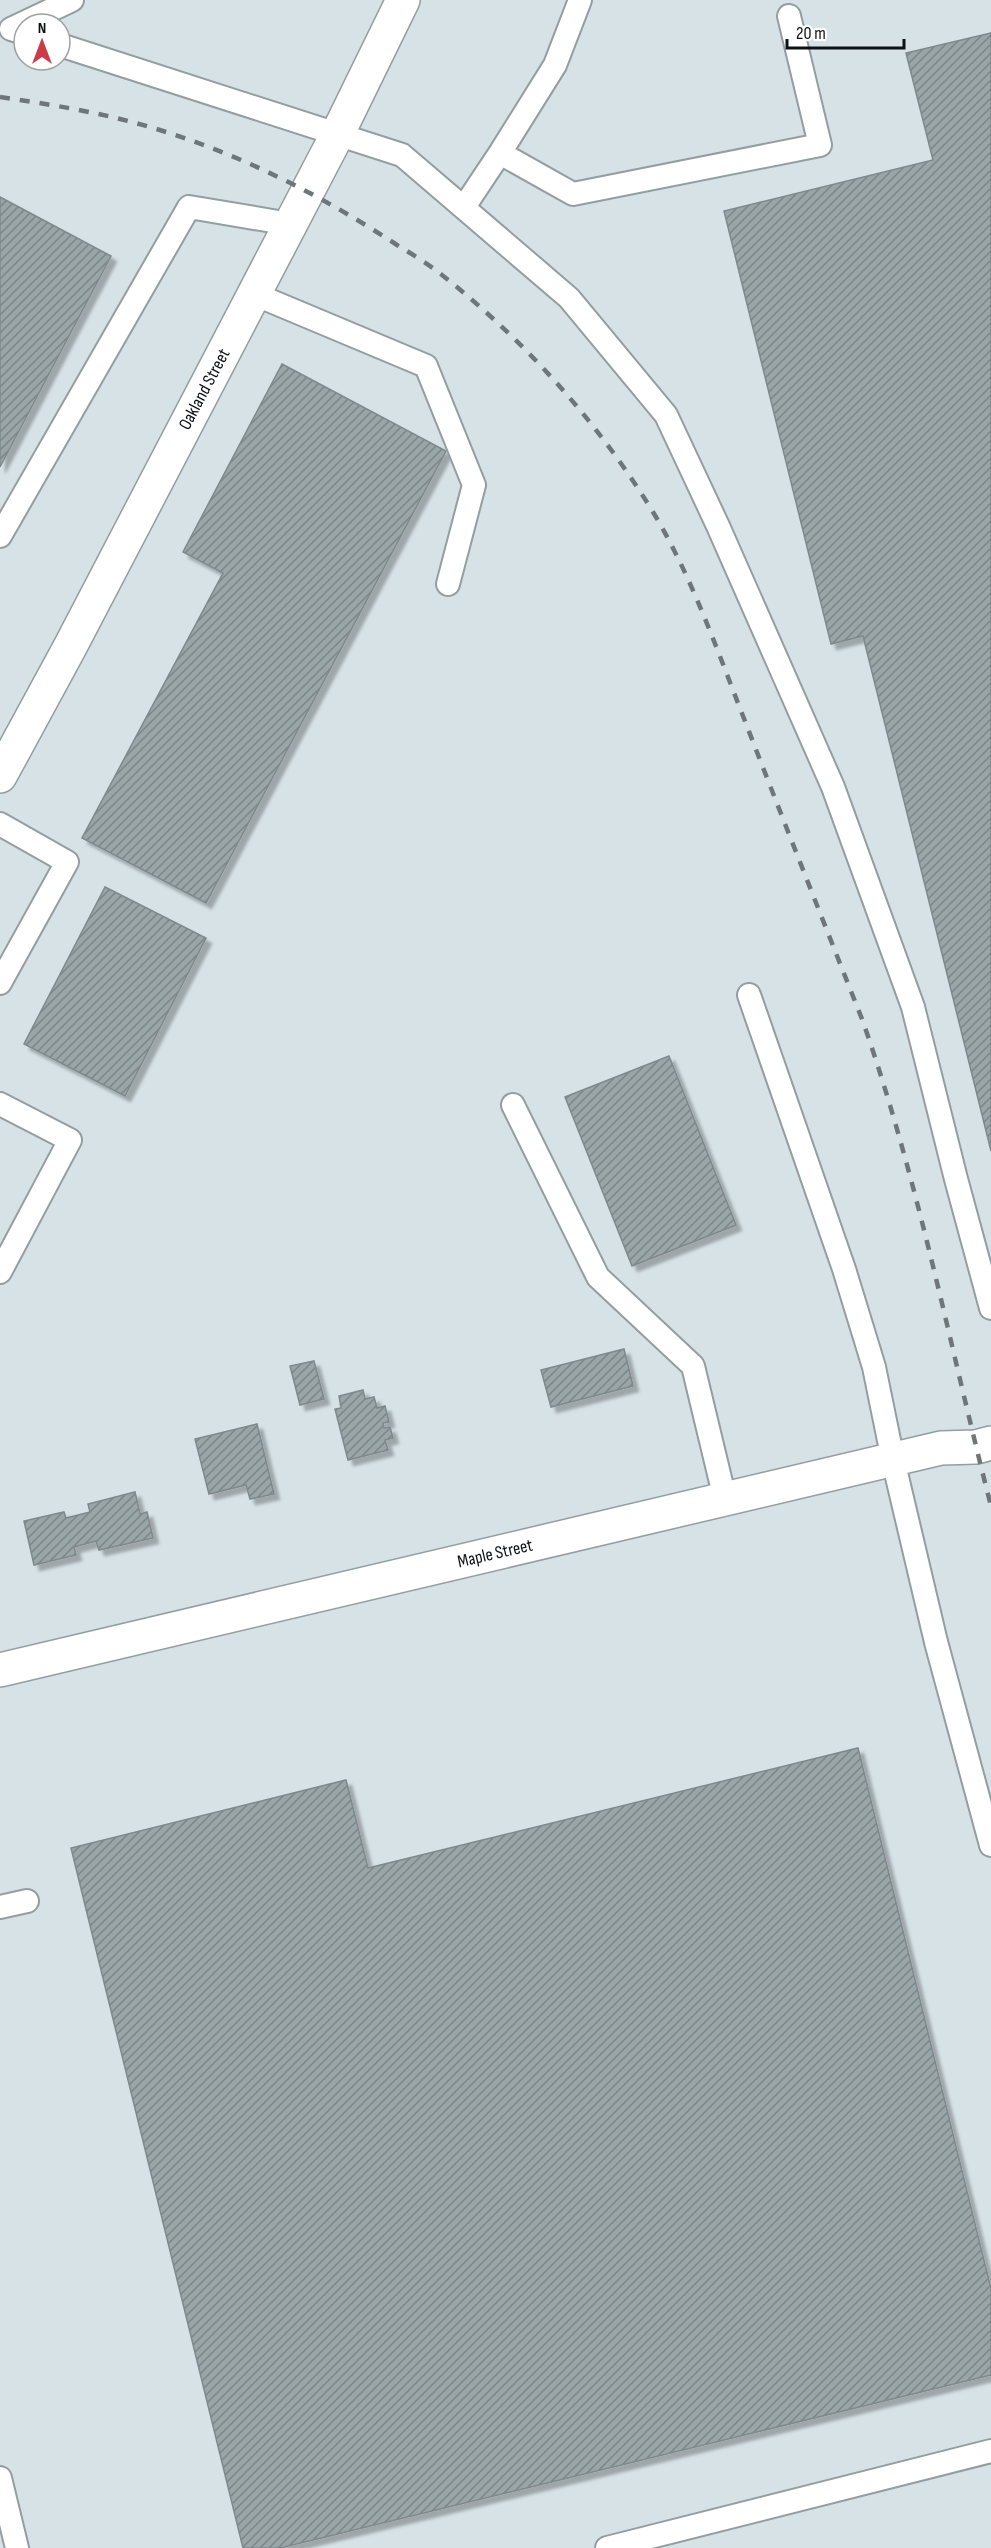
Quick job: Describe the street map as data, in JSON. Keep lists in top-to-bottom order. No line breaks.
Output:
{"streets":{"street":["Oakland Street","Maple Street"]},"scale_bar":"20 m","north":"top"}
